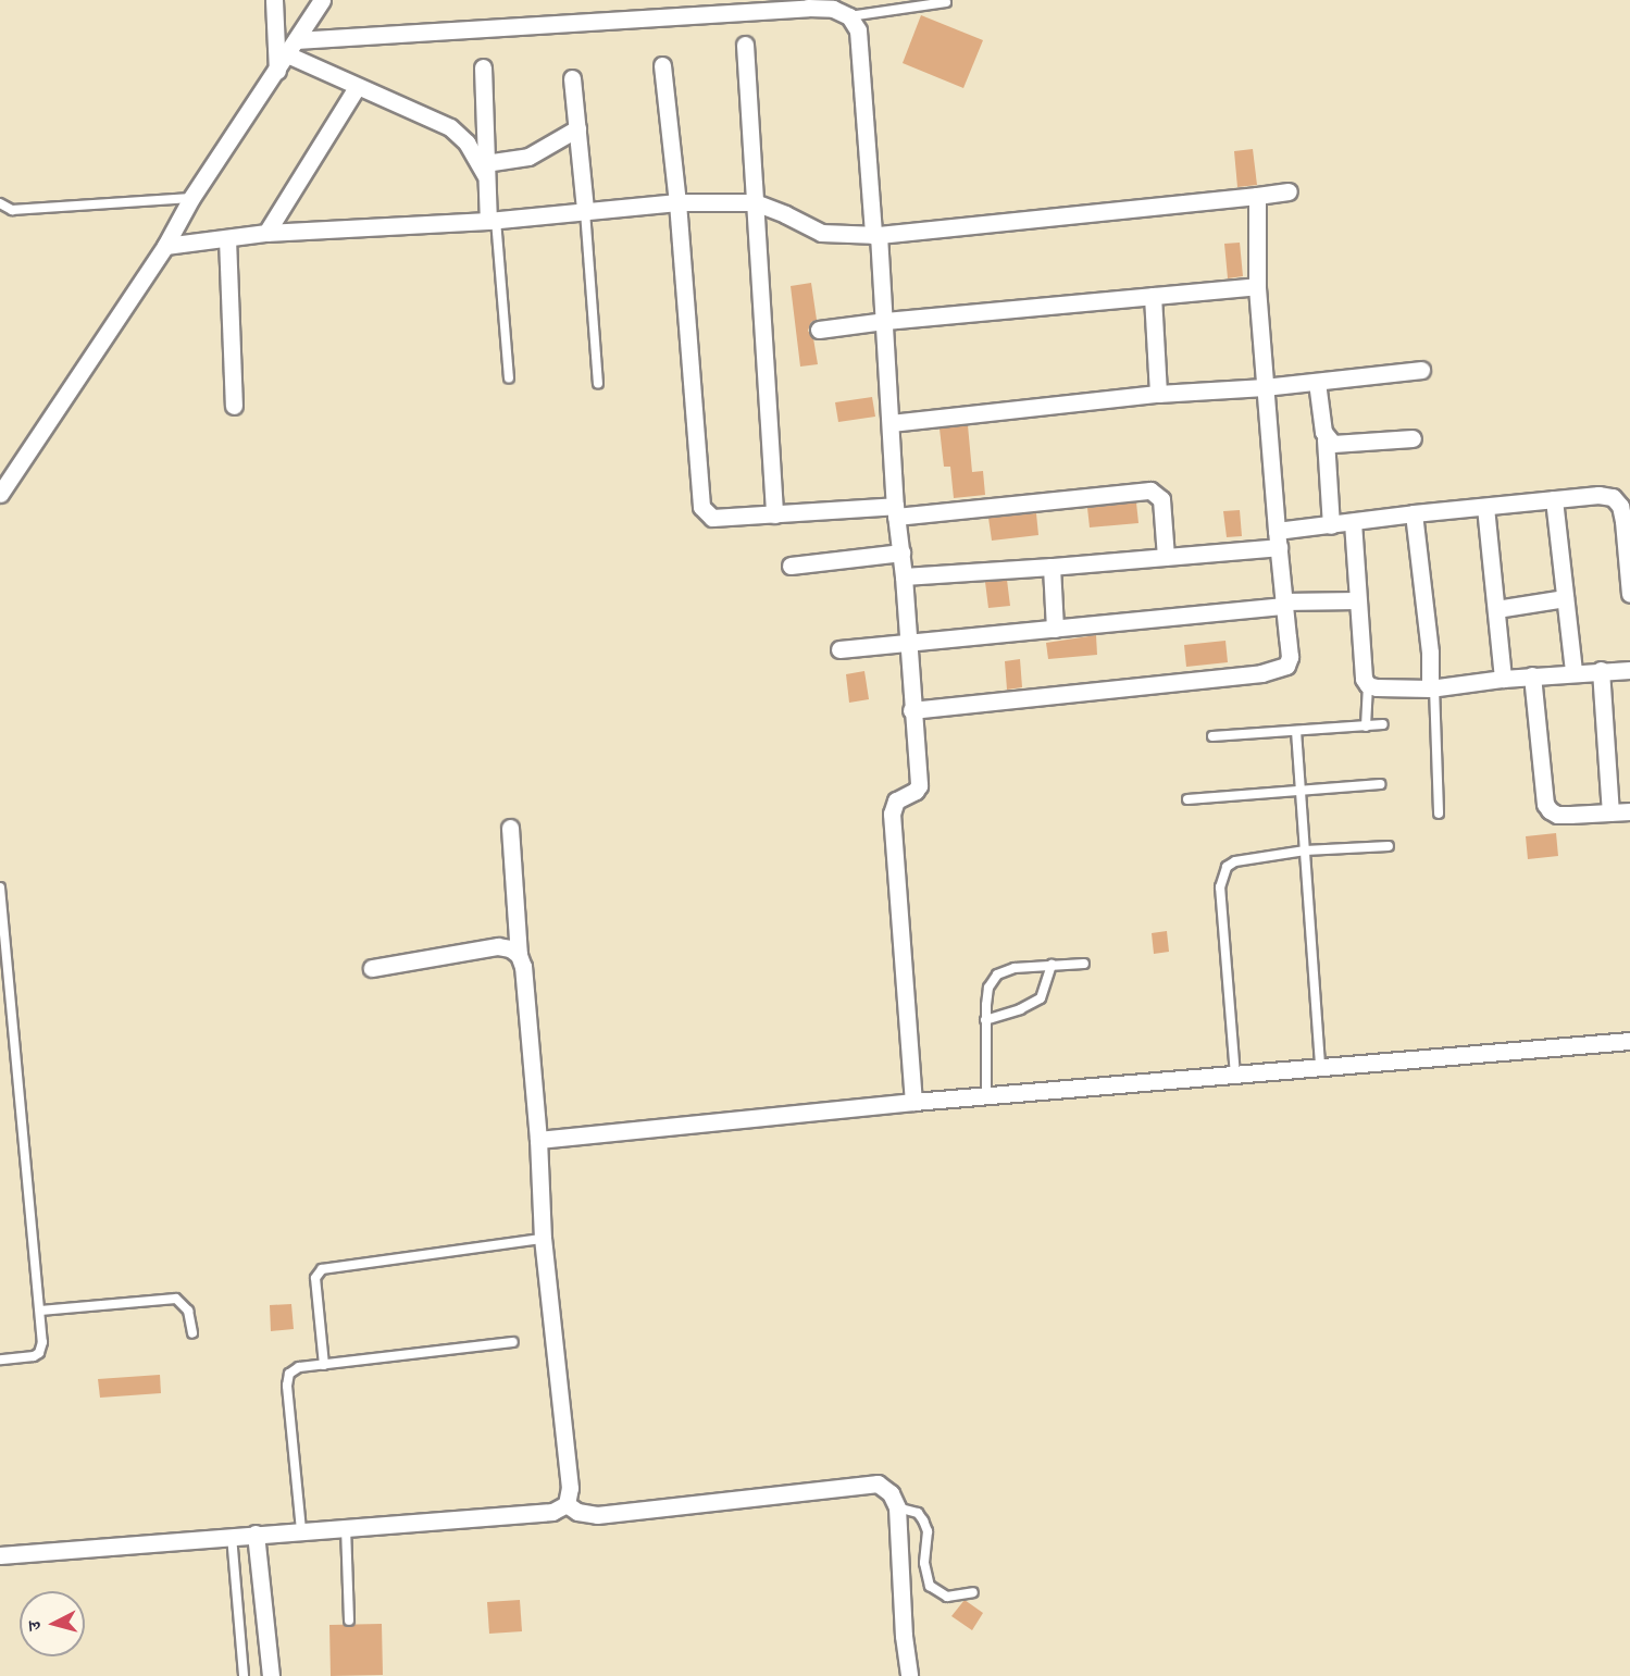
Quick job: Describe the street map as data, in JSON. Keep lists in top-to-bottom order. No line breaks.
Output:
{"north":"left"}
